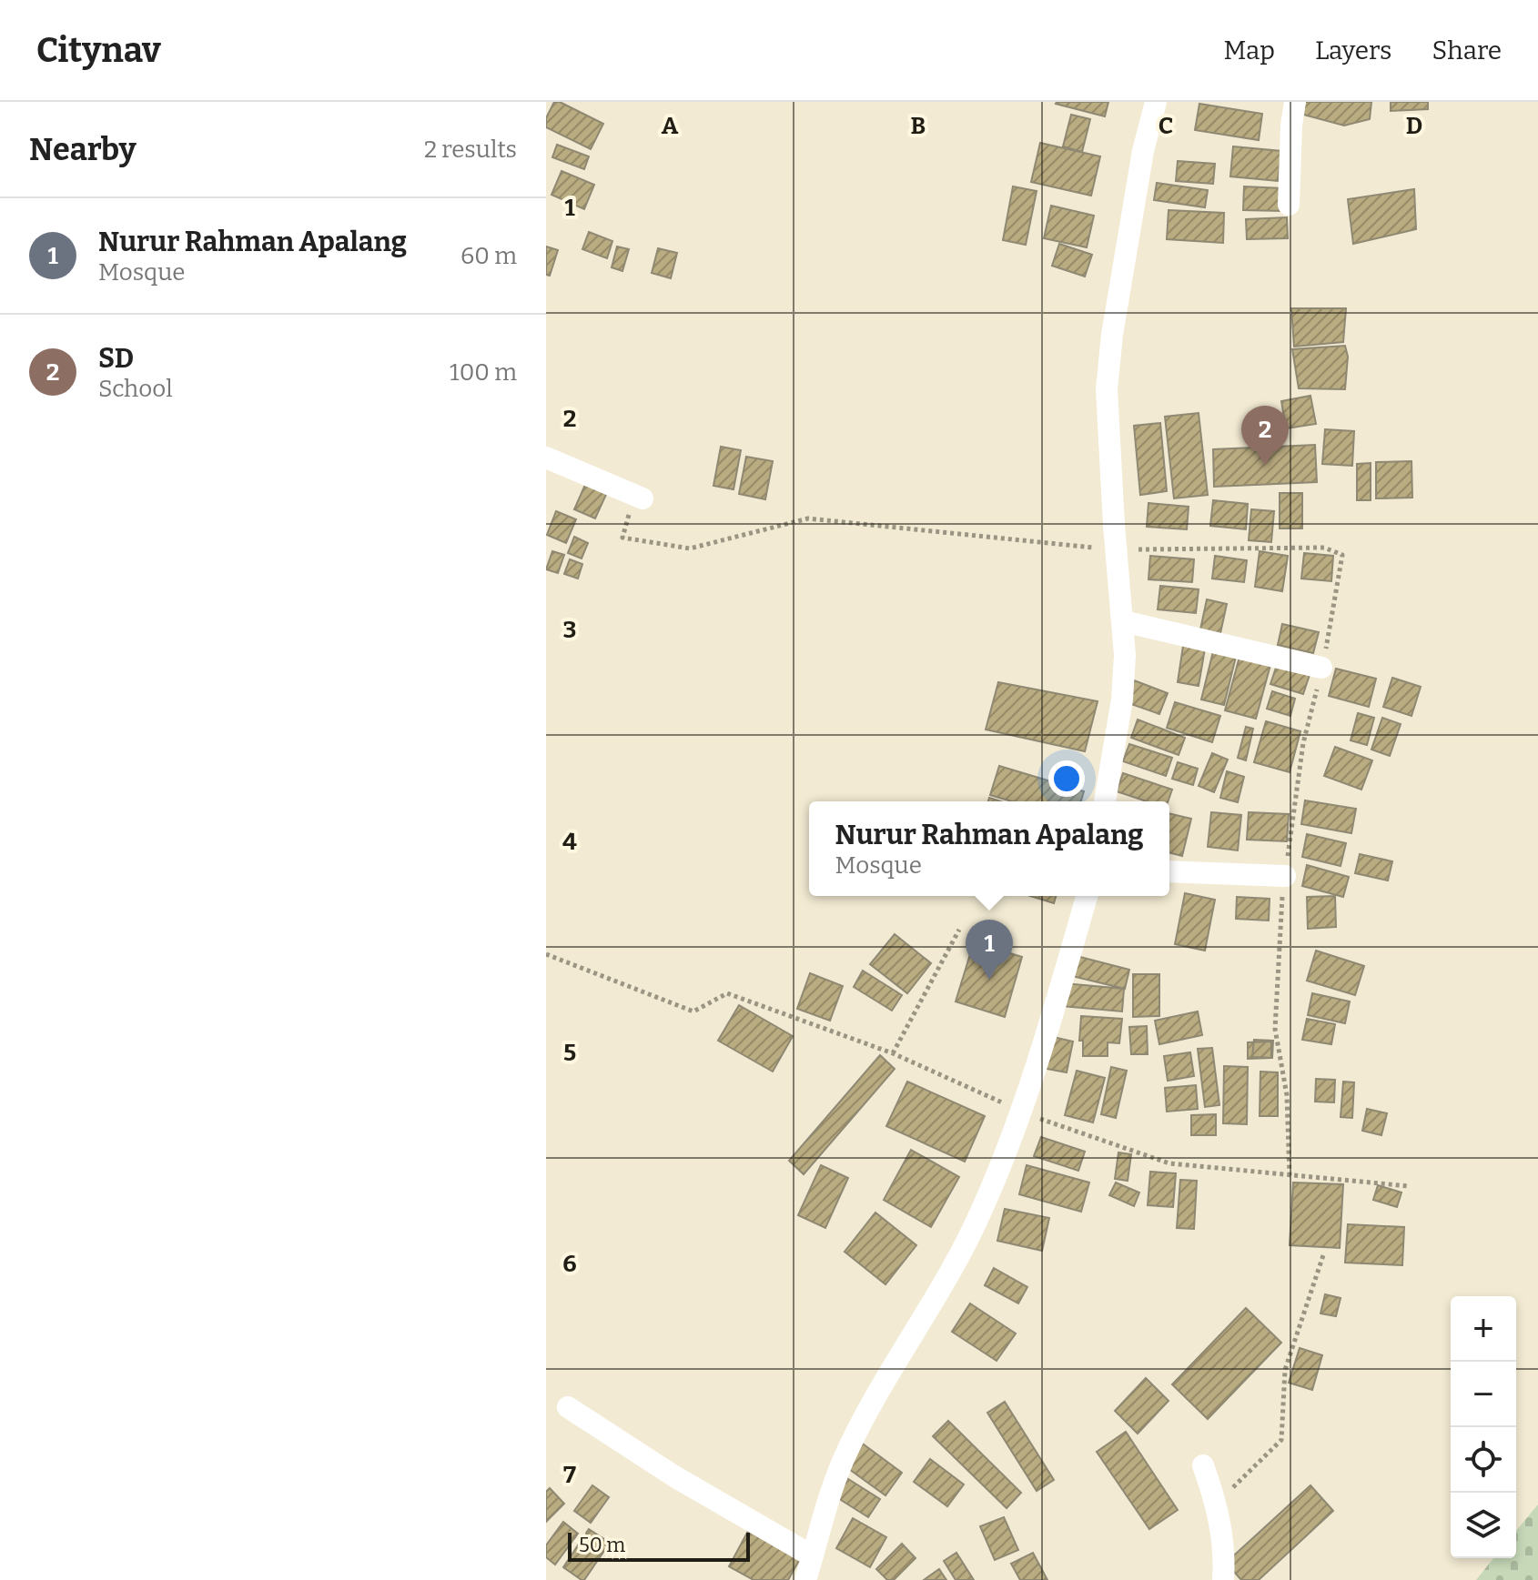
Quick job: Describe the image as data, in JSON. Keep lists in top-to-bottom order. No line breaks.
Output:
{"scale_bar":"50 m","page":{"header":"Citynav","nav":["Map","Layers","Share"],"heading":["Nearby","2 results"],"list":[{"mark":"1","name":"Nurur Rahman Apalang","note":"Mosque","value":"60 m"},{"mark":"2","name":"SD","note":"School","value":"100 m"}],"pins":["2","1"],"popup":["Nurur Rahman Apalang","Mosque"],"map_buttons":["+","−"],"scale":"50 m"},"grid":{"columns":["A","B","C","D"],"rows":["1","2","3","4","5","6","7"]}}
